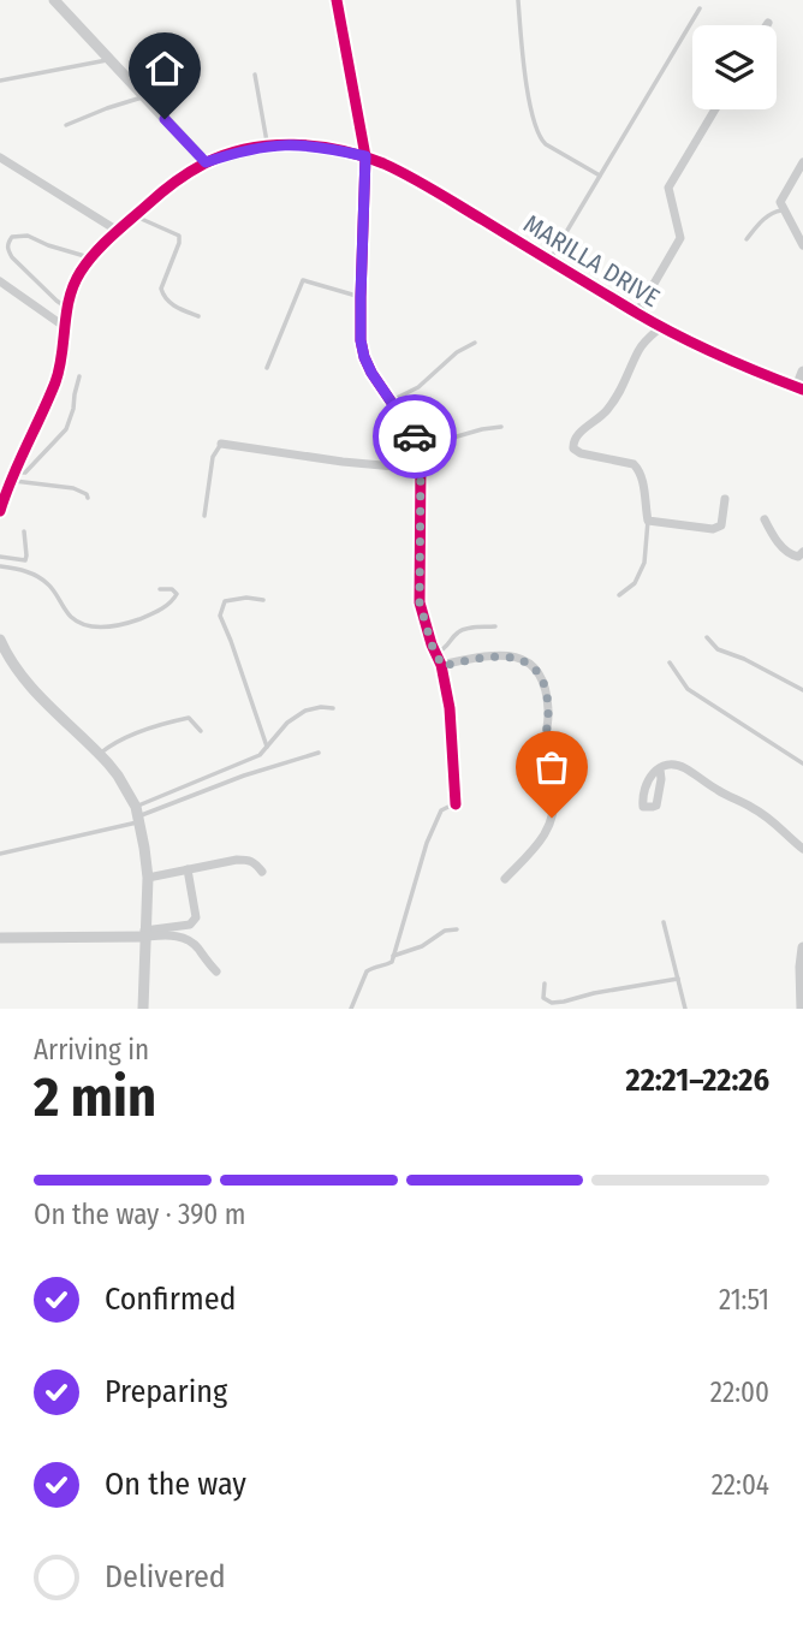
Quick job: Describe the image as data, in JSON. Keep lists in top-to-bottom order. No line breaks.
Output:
{"streets":{"street":["MARILLA DRIVE"]},"page":{"heading":["2 min","Arriving in","22:21–22:26"],"bar":"On the way · 390 m","list":[["Confirmed","21:51"],["Preparing","22:00"],["On the way","22:04"],"Delivered"]}}
